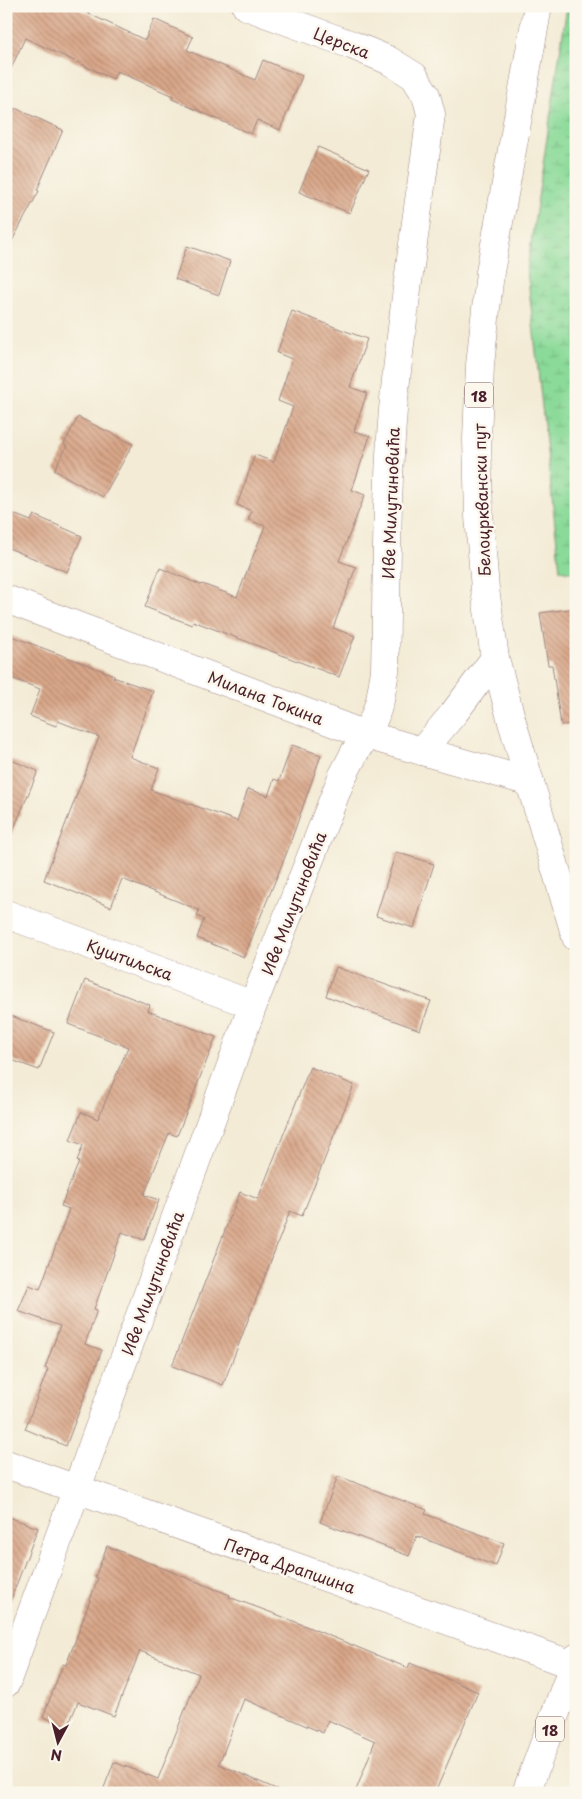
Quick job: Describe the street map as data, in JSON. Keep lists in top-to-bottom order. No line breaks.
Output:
{"streets":{"street":["Церска","18","Белоцрквански пут","Иве Милутиновића","Милана Токина","Куштиљска","Петра Драпшина"]},"crossings":[["Церска","Иве Милутиновића"],["18","Белоцрквански пут"],["18","Милана Токина"],["18","Петра Драпшина"],["Белоцрквански пут","Милана Токина"],["Иве Милутиновића","Милана Токина"],["Иве Милутиновића","Куштиљска"],["Иве Милутиновића","Петра Драпшина"]],"north":"bottom"}
